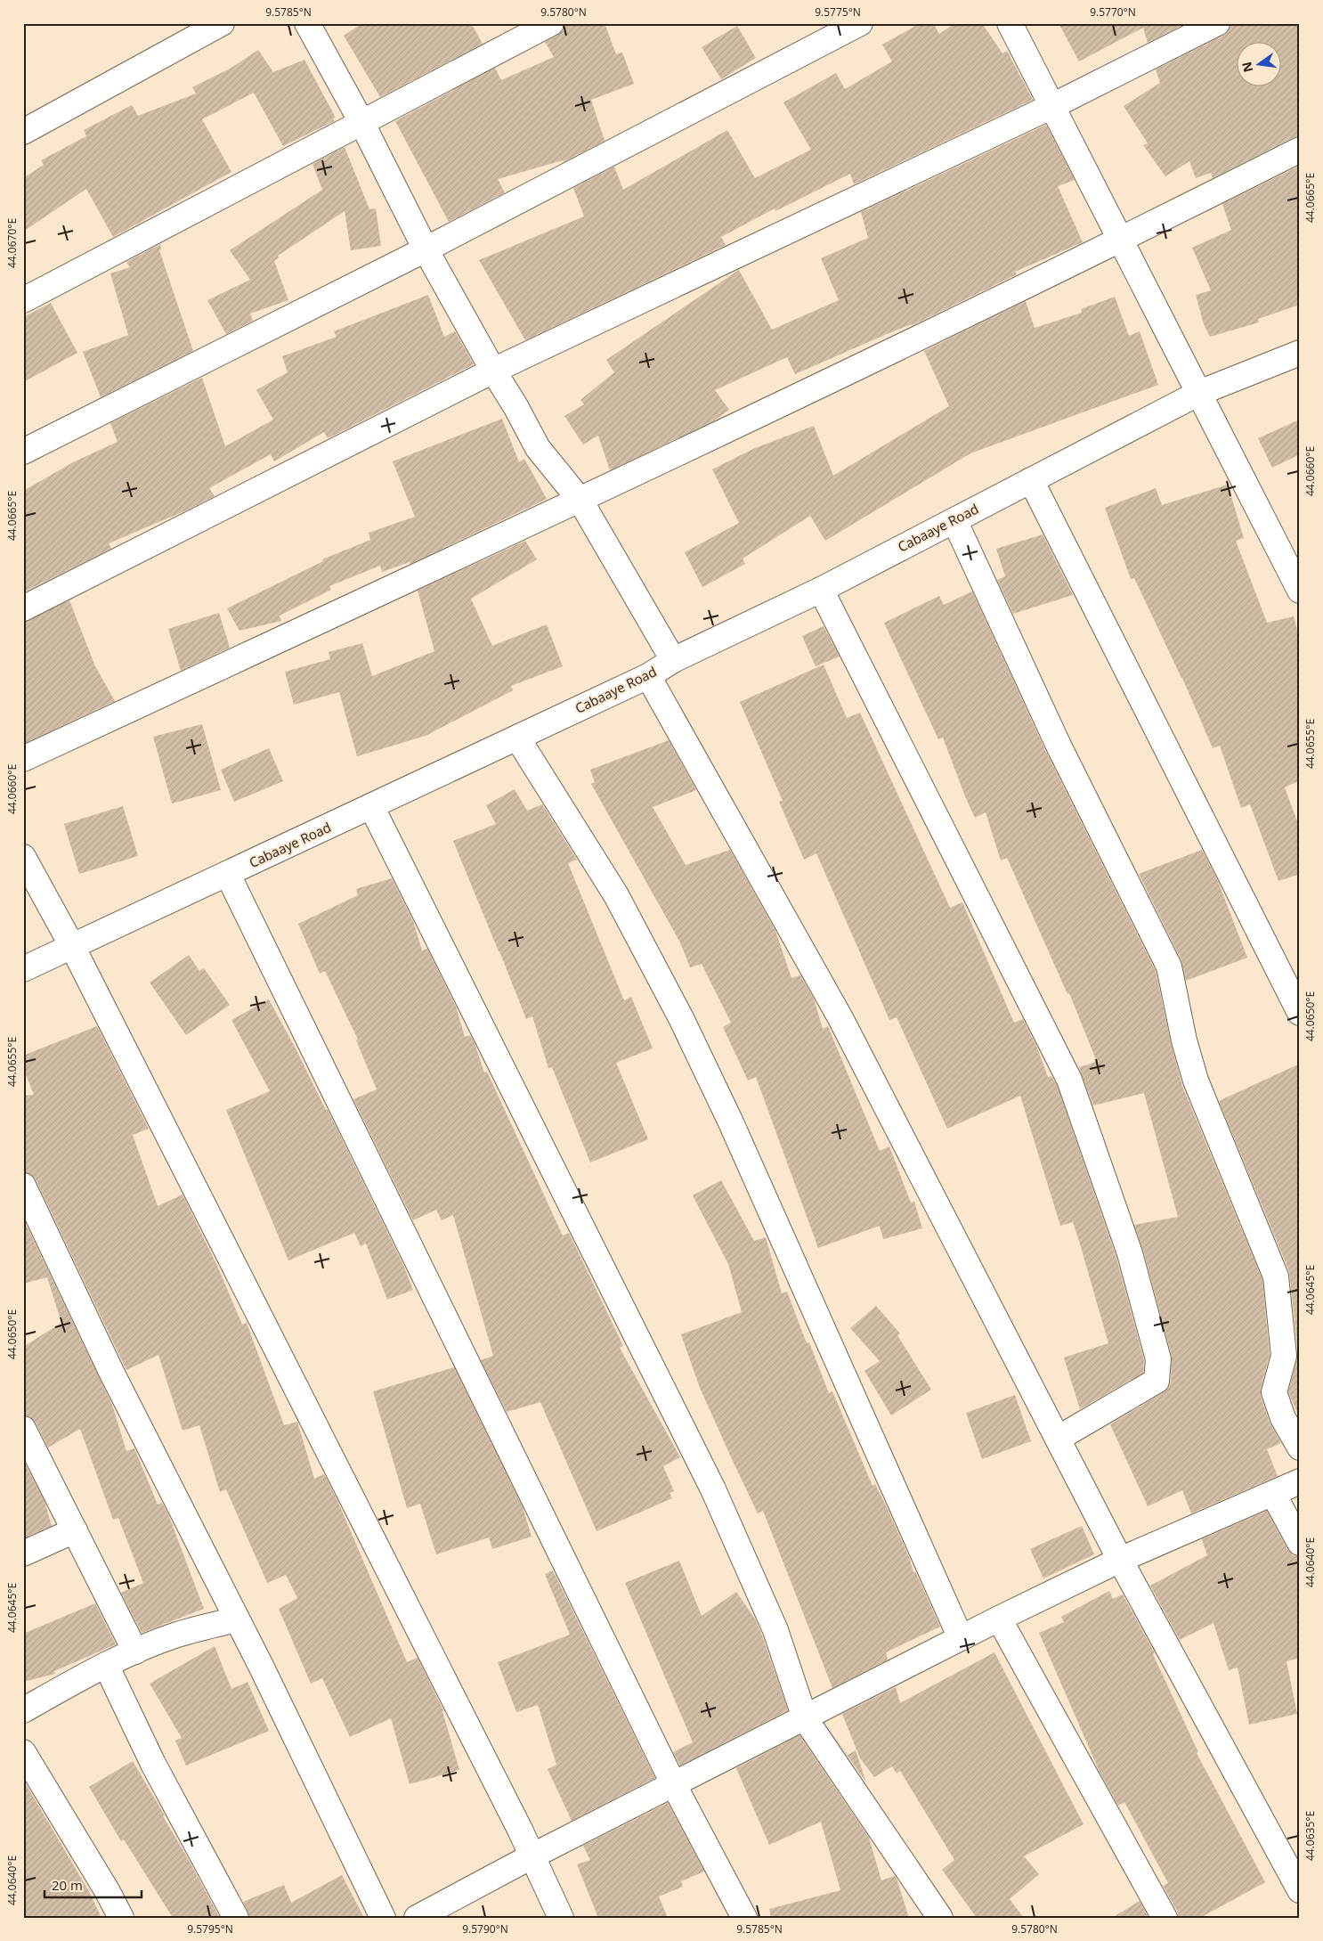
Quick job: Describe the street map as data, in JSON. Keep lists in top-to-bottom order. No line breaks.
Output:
{"streets":{"street":["Cabaaye Road"]},"scale_bar":"20 m","north":"left","coordinates":["9.5785°N","9.5780°N","9.5775°N","9.5770°N","44.0665°E","44.0670°E","44.0660°E","44.0655°E","44.0650°E","44.0645°E","44.0640°E","44.0635°E","9.5795°N","9.5790°N"]}
